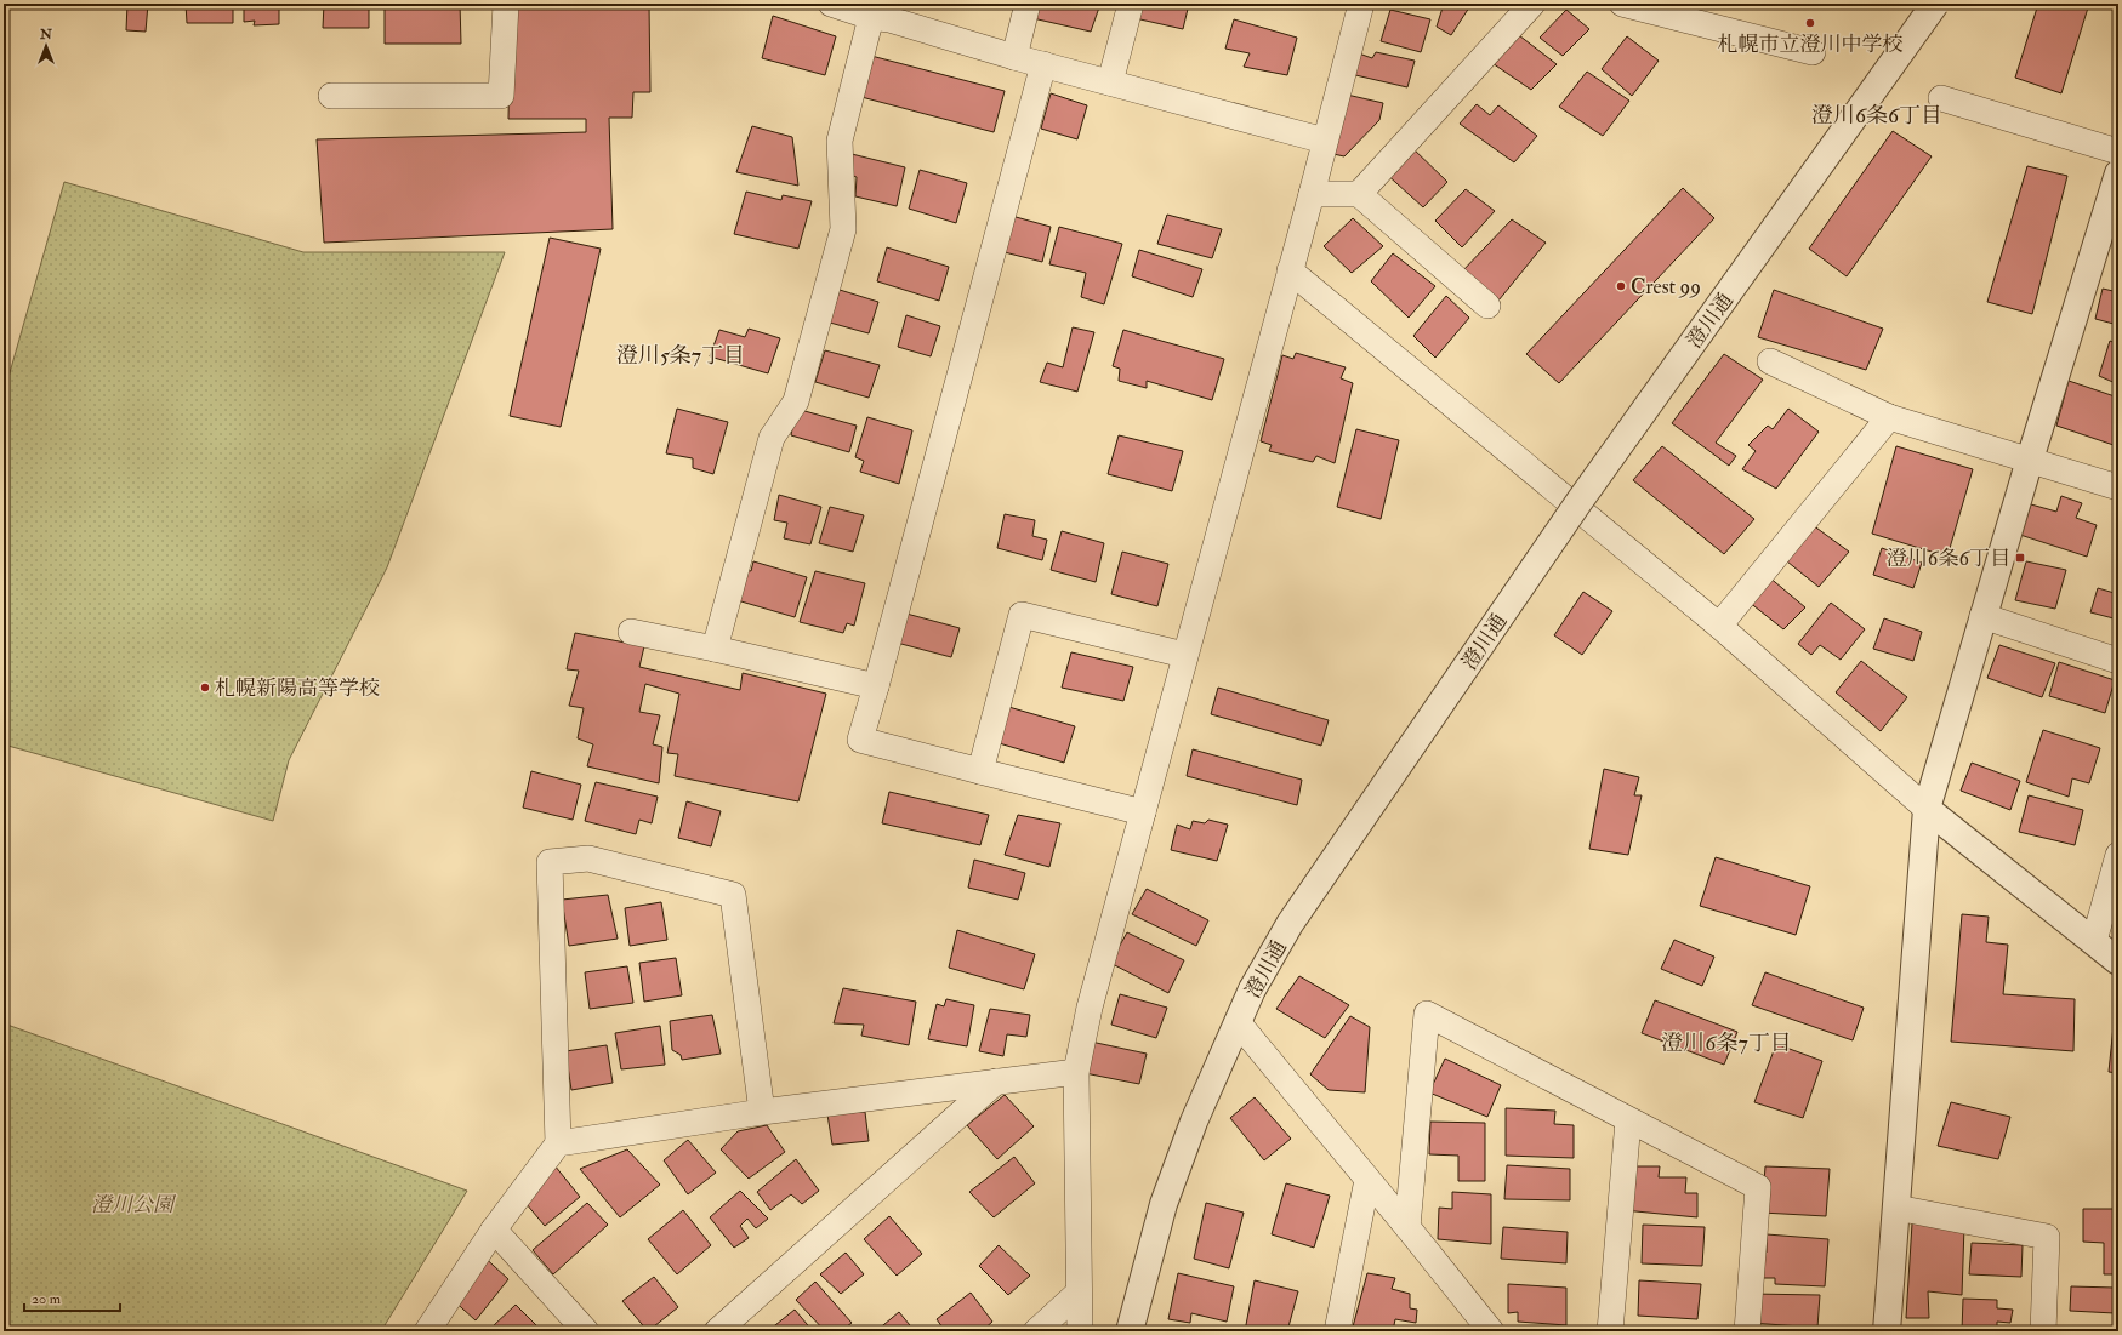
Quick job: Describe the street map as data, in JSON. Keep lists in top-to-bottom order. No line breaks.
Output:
{"streets":{"street":["澄川通"]},"districts":["澄川6条6丁目","澄川5条7丁目","澄川6条7丁目"],"parks":["澄川公園"],"places":{"other":["札幌市立澄川中学校","Crest 99","札幌新陽高等学校"],"transit":["澄川6条6丁目"]},"scale_bar":"20 m","north":"top"}
